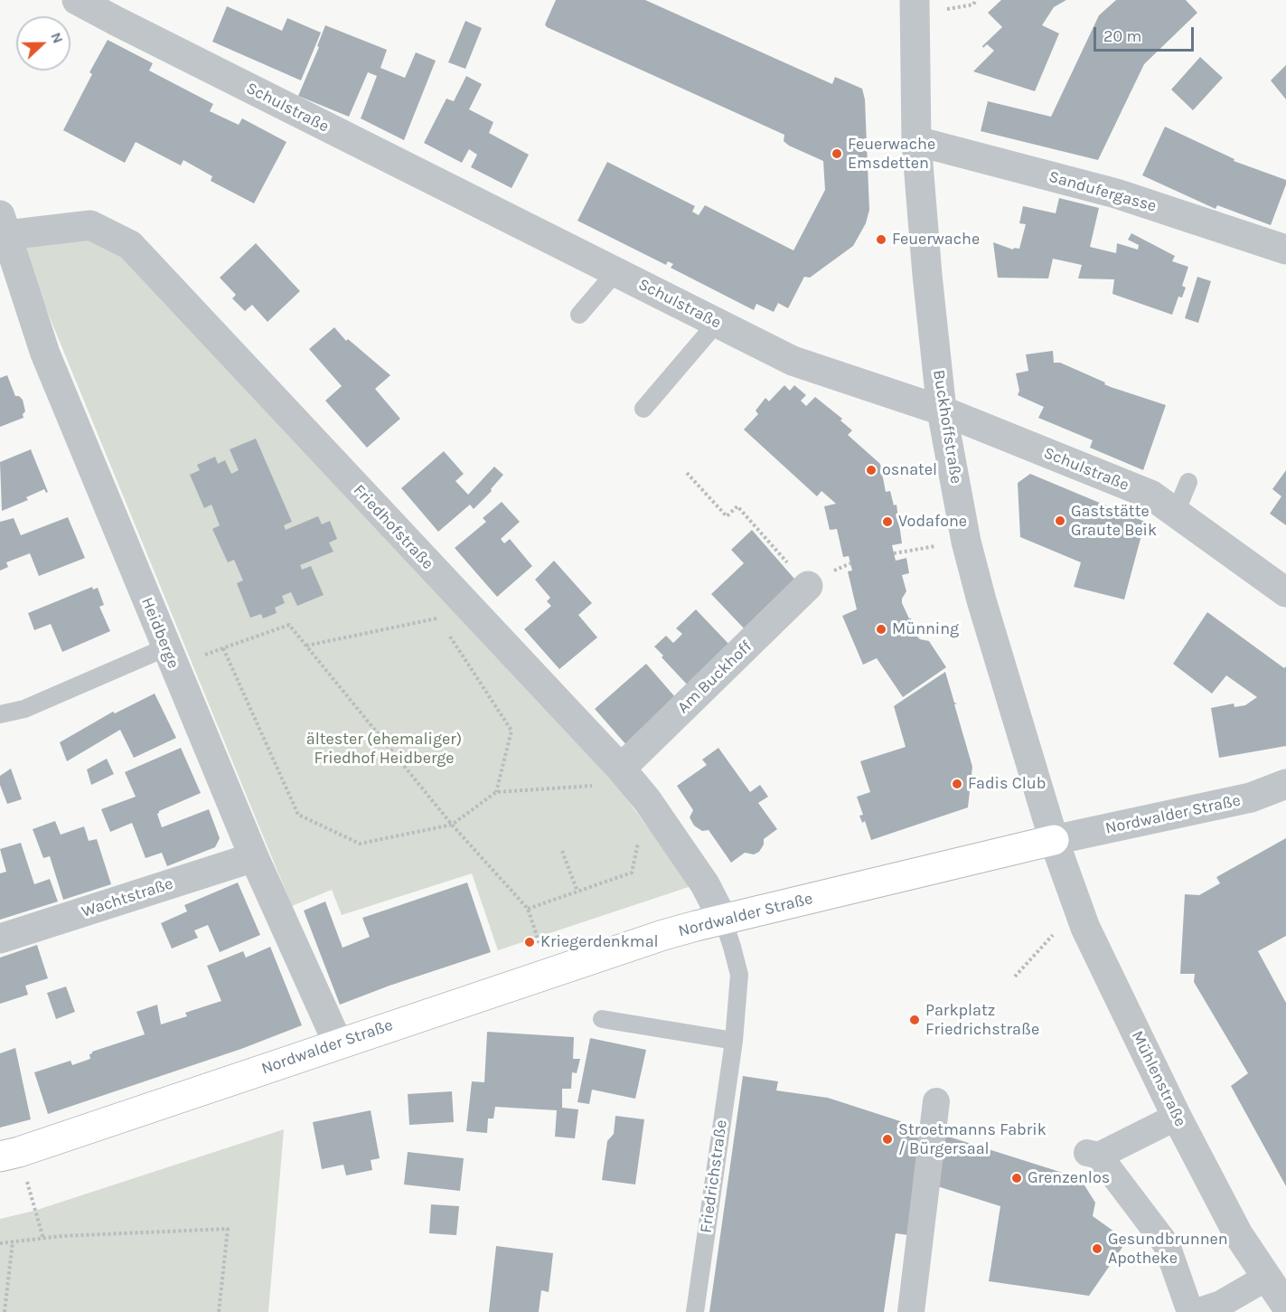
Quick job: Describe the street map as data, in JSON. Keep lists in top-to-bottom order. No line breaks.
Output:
{"streets":{"main road":["Nordwalder Straße"],"street":["Schulstraße","Sandufergasse","Buckhoffstraße","Friedhofstraße","Heidberge","Am Buckhoff","Wachtstraße","Mühlenstraße"],"lane":["Friedrichstraße"]},"crossings":[["Schulstraße","Buckhoffstraße"],["Sandufergasse","Buckhoffstraße"],["Buckhoffstraße","Nordwalder Straße"],["Buckhoffstraße","Mühlenstraße"],["Friedhofstraße","Heidberge"],["Friedhofstraße","Am Buckhoff"],["Friedhofstraße","Nordwalder Straße"],["Friedhofstraße","Friedrichstraße"],["Heidberge","Nordwalder Straße"],["Heidberge","Wachtstraße"],["Nordwalder Straße","Mühlenstraße"],["Nordwalder Straße","Friedrichstraße"]],"parks":["ältester (ehemaliger) Friedhof Heidberge"],"places":["Feuerwache Emsdetten","Feuerwache","osnatel","Gaststätte Graute Beik","Vodafone","Münning","Fadis Club","Kriegerdenkmal","Parkplatz Friedrichstraße","Stroetmanns Fabrik / Bürgersaal","Grenzenlos","Gesundbrunnen Apotheke"],"scale_bar":"20 m","north":"right"}
